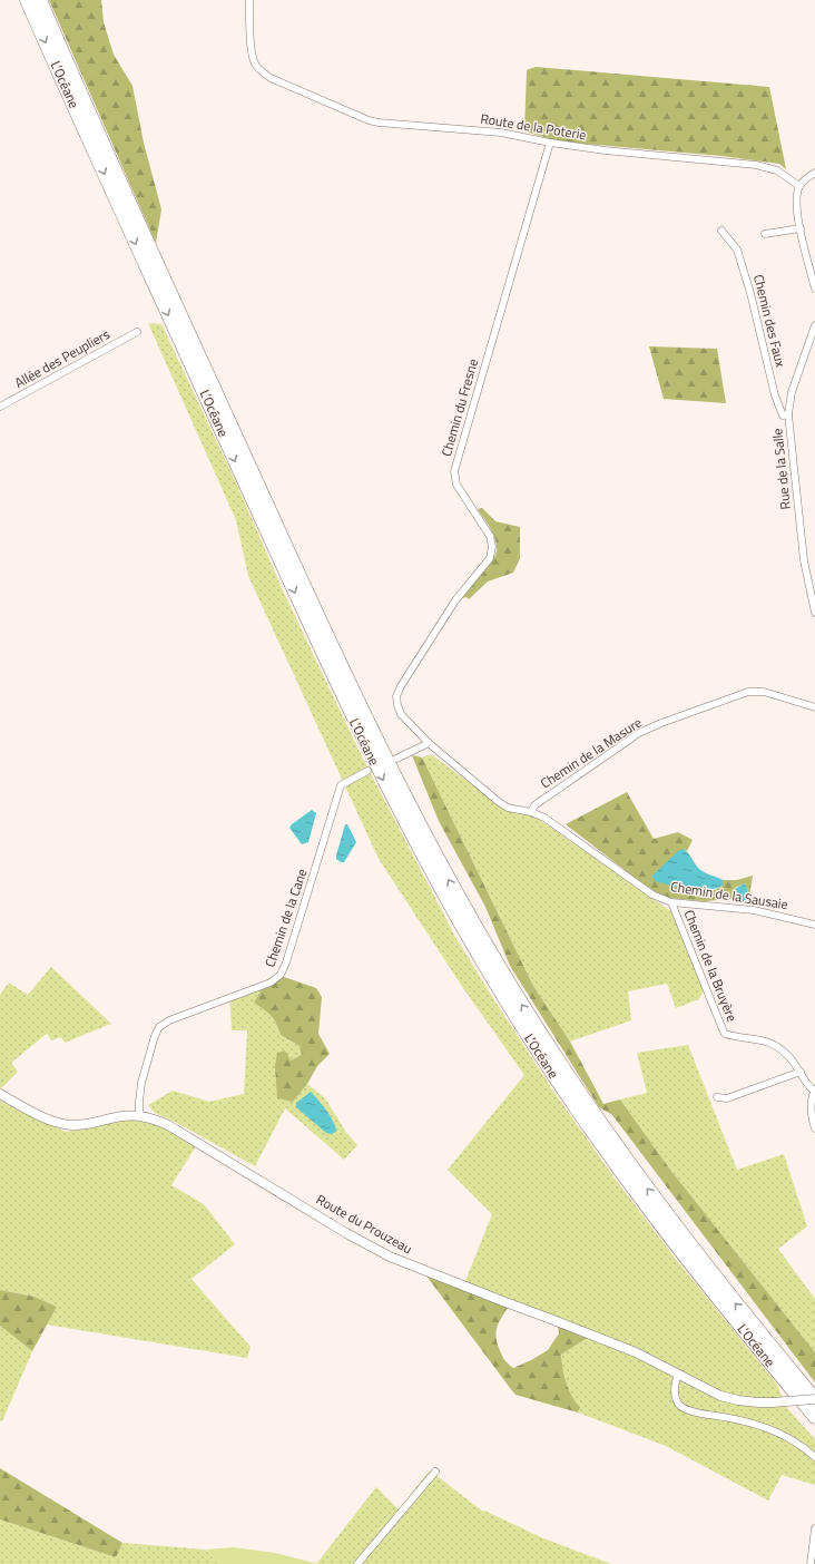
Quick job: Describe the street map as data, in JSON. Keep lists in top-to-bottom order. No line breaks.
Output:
{"streets":{"highway":["L’Océane"],"street":["Route de la Poterie","Chemin des Faux","Allée des Peupliers","Chemin du Fresne","Rue de la Salle","Chemin de la Masure","Chemin de la Sausaie","Chemin de la Cane","Chemin de la Bruyère","Route du Prouzeau"]},"crossings":[["L’Océane","Route du Prouzeau"],["Route de la Poterie","Chemin du Fresne"],["Chemin des Faux","Rue de la Salle"],["Chemin de la Masure","Chemin de la Sausaie"],["Chemin de la Sausaie","Chemin de la Bruyère"],["Chemin de la Cane","Route du Prouzeau"]]}
